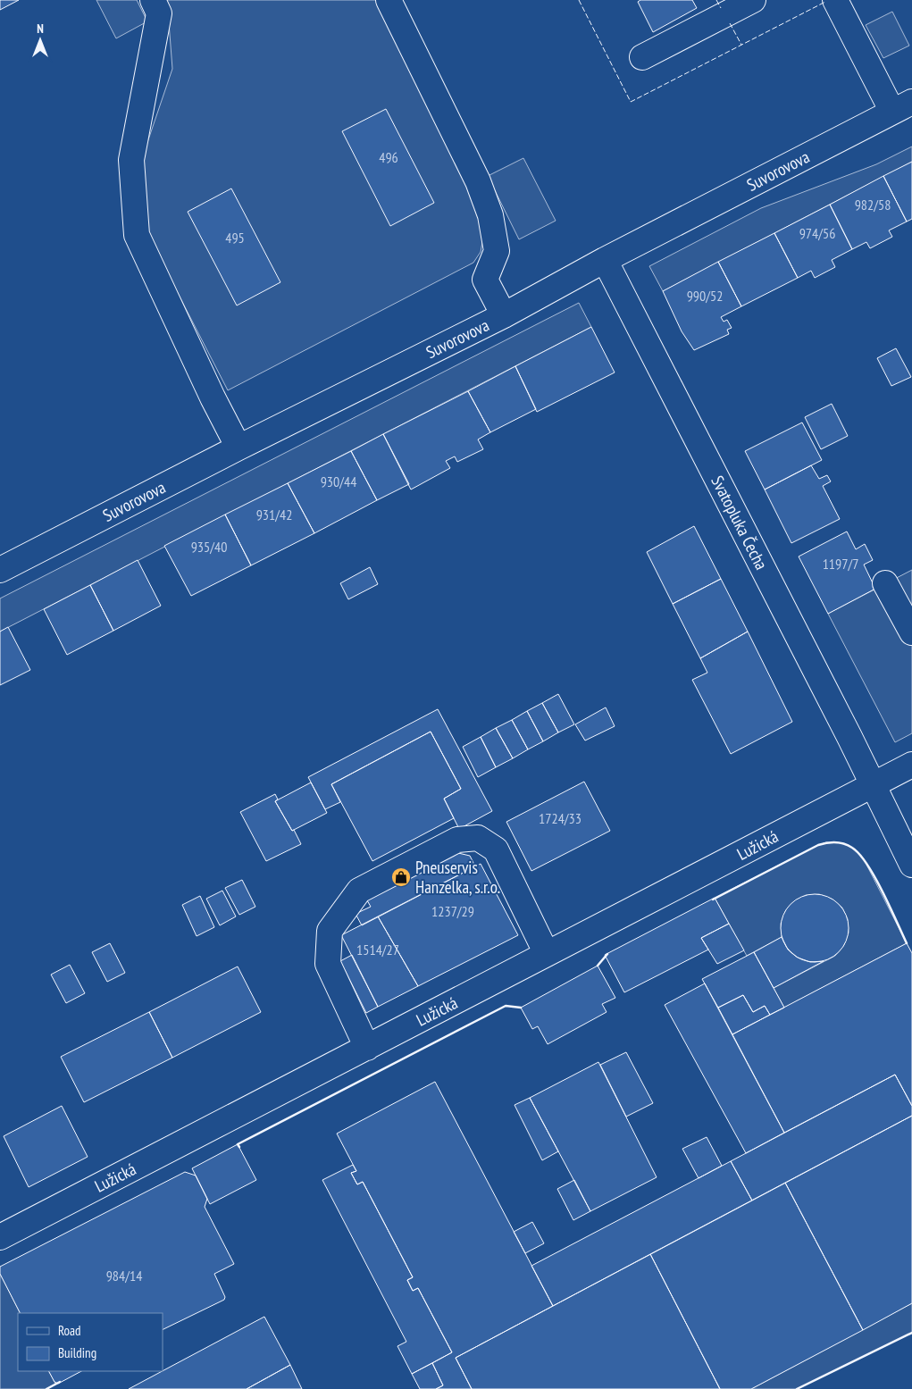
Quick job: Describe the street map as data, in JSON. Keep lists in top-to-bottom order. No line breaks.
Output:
{"streets":{"street":["Suvorovova","Svatopluka Čecha","Lužická"]},"crossings":[["Suvorovova","Svatopluka Čecha"],["Svatopluka Čecha","Lužická"]],"places":{"shop":["Pneuservis Hanzelka, s.r.o."]},"house_numbers":["496","982/58","974/56","495","990/52","930/44","931/42","935/40","1197/7","1724/33","1237/29","1514/27","984/14"],"legend":["Road","Building"],"north":"top"}
